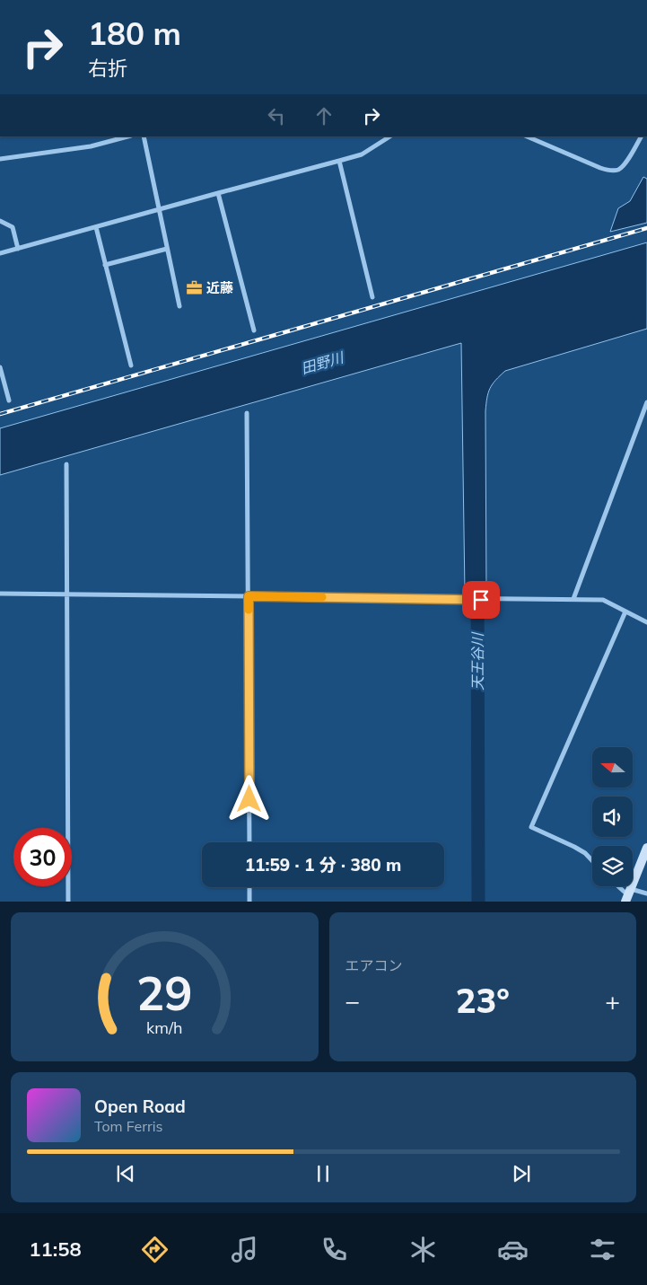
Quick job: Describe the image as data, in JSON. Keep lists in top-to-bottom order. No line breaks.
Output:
{"water":["田野川","天王谷川"],"places":{"office":["近藤"]},"north":"left","page":{"turn":["180 m","右折"],"limit":"30","trip":"11:59 · 1 分 · 380 m","tile":"エアコン","heat":["−","23°","+"],"song":["Open Road","Tom Ferris"],"tabs":"11:58","gauge":["29","km/h"]}}
